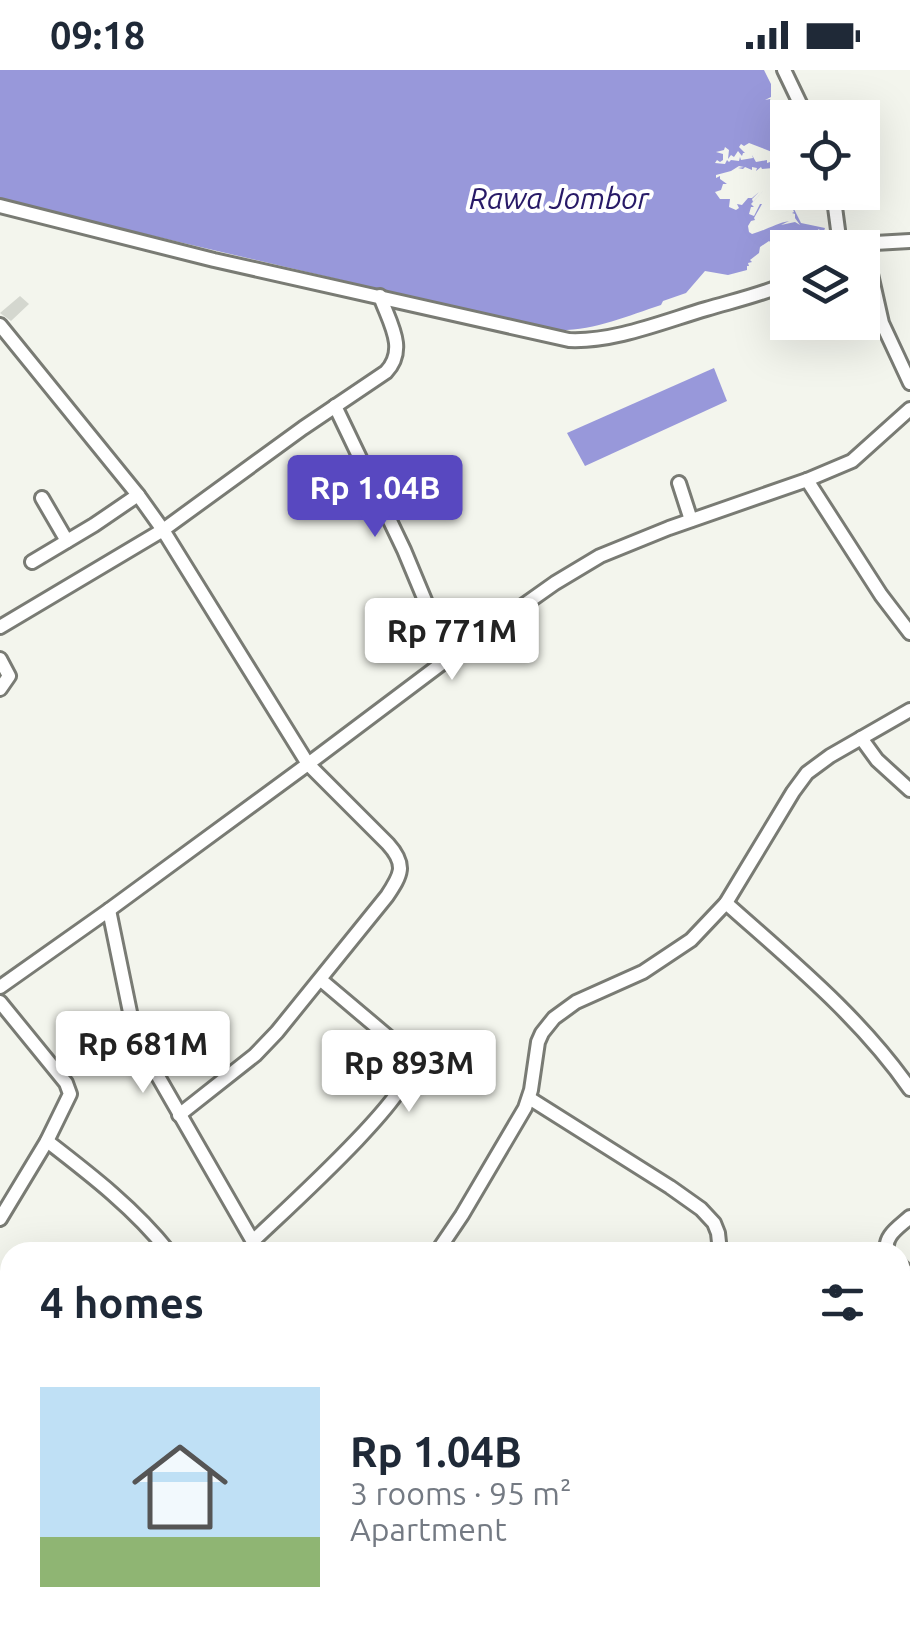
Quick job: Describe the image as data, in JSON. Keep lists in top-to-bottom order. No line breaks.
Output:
{"water":["Rawa Jombor"],"page":{"status":"09:18","price":["Rp 1.04B","Rp 771M","Rp 681M","Rp 893M"],"heading":"4 homes","list":[{"name":"Rp 1.04B","note":"3 rooms · 95 m² · Apartment"}]}}
